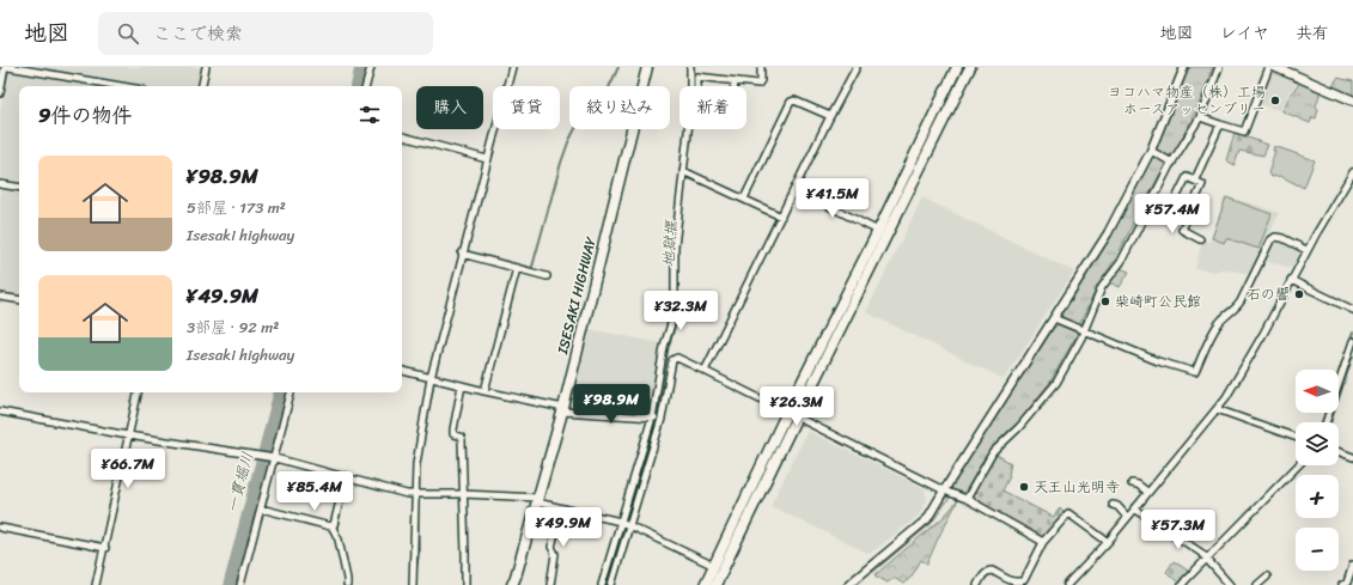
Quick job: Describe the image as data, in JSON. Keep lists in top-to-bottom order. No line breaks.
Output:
{"streets":{"main road":["ISESAKI HIGHWAY"]},"water":["地獄堰","一貫堀川"],"places":["ヨコハマ物産（株）工場 ホースアッセンブリー","石の響","柴崎町公民館","天王山光明寺"],"north":"left","page":{"header":"地図","search":"ここで検索","nav":["地図","レイヤ","共有"],"chip":["購入","賃貸","絞り込み","新着"],"heading":"9件の物件","list":[{"name":"¥98.9M","note":"5部屋 · 173 m² · Isesaki highway"},{"name":"¥49.9M","note":"3部屋 · 92 m² · Isesaki highway"}],"price":["¥41.5M","¥57.4M","¥32.3M","¥98.9M","¥26.3M","¥66.7M","¥85.4M","¥49.9M","¥57.3M"],"map_buttons":["+","−"]}}
